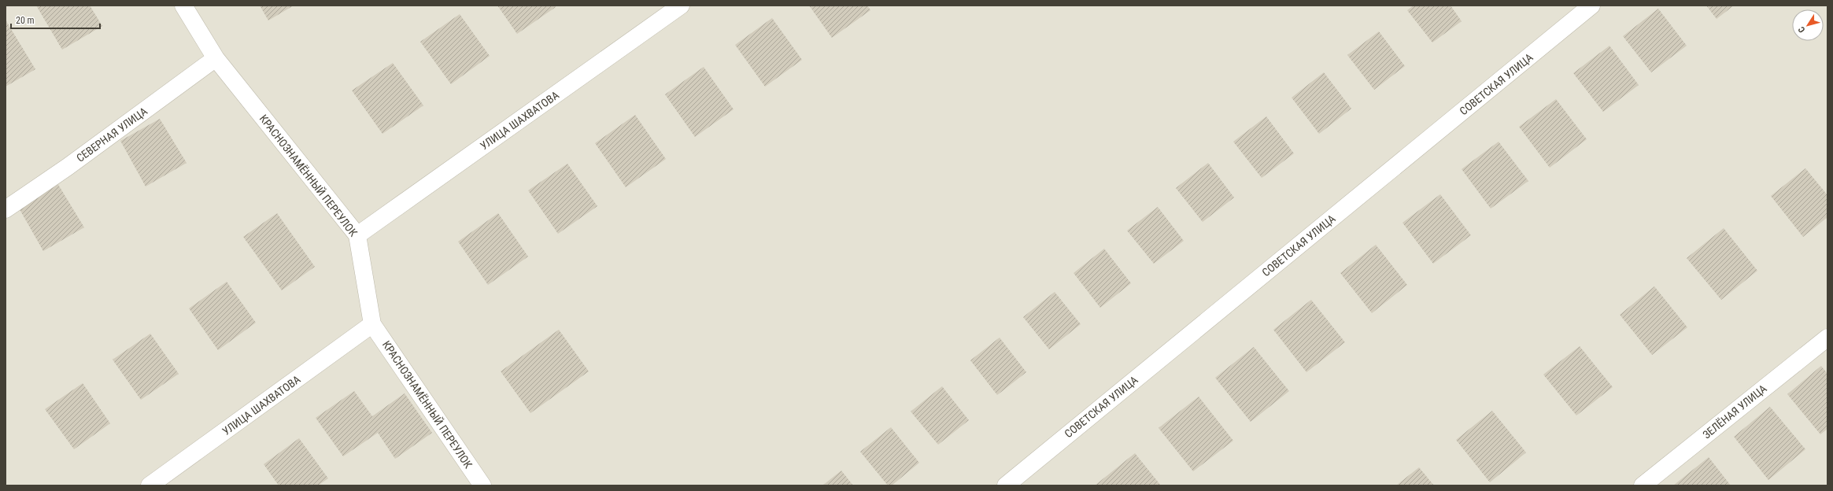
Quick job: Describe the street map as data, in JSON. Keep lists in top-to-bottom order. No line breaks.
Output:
{"streets":{"street":["СОВЕТСКАЯ УЛИЦА","УЛИЦА ШАХВАТОВА","СЕВЕРНАЯ УЛИЦА","КРАСНОЗНАМЁННЫЙ ПЕРЕУЛОК","ЗЕЛЁНАЯ УЛИЦА"]},"crossings":[["УЛИЦА ШАХВАТОВА","КРАСНОЗНАМЁННЫЙ ПЕРЕУЛОК"],["СЕВЕРНАЯ УЛИЦА","КРАСНОЗНАМЁННЫЙ ПЕРЕУЛОК"]],"scale_bar":"20 m","north":"bottom left"}
